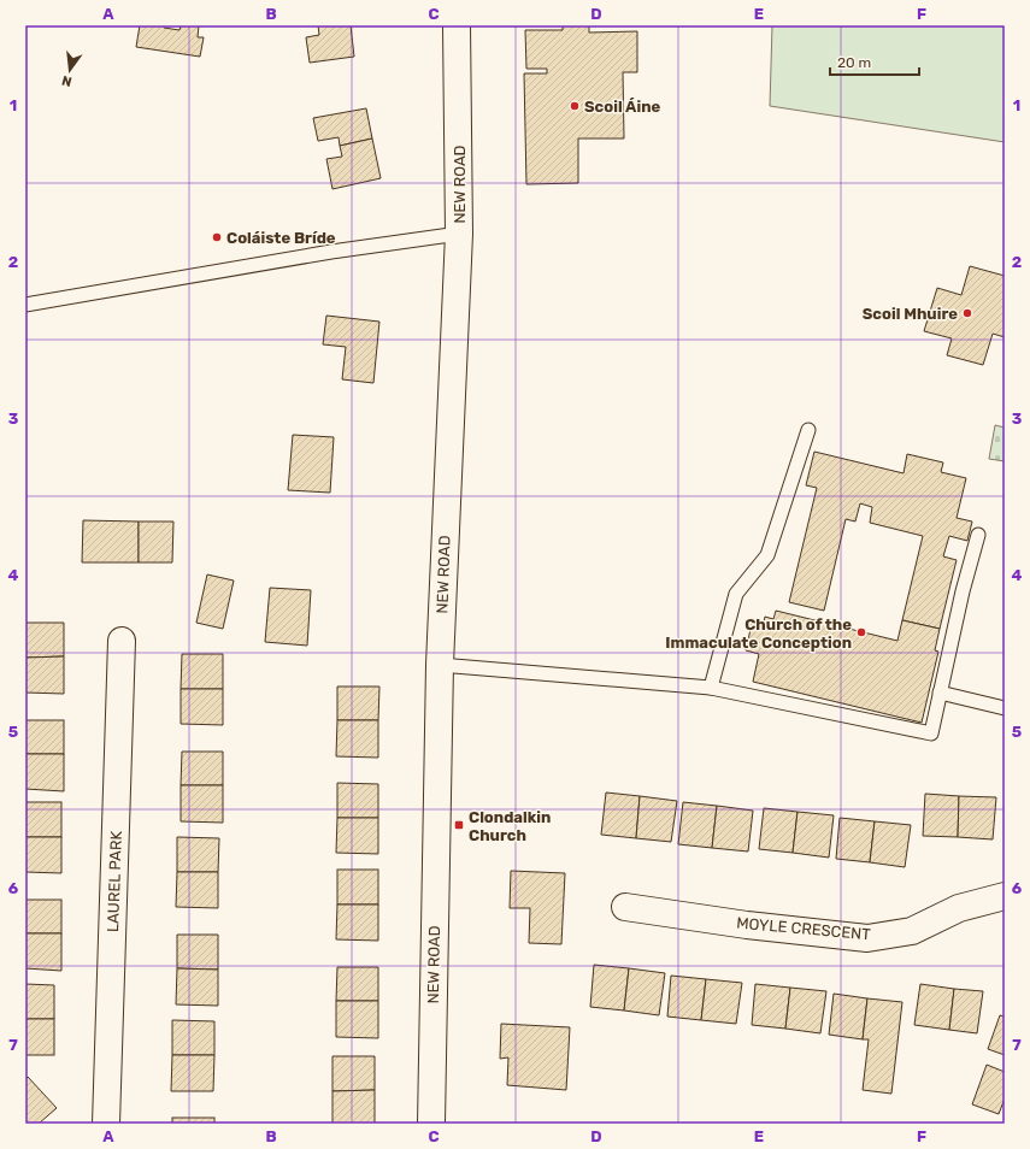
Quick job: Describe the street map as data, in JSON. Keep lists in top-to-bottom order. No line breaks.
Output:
{"streets":{"street":["NEW ROAD","LAUREL PARK","MOYLE CRESCENT"]},"places":{"other":["Scoil Áine","Coláiste Bríde","Scoil Mhuire","Church of the Immaculate Conception"],"transit":["Clondalkin Church"]},"scale_bar":"20 m","north":"bottom","grid":{"columns":["A","B","C","D","E","F"],"rows":["1","2","3","4","5","6","7"]}}
